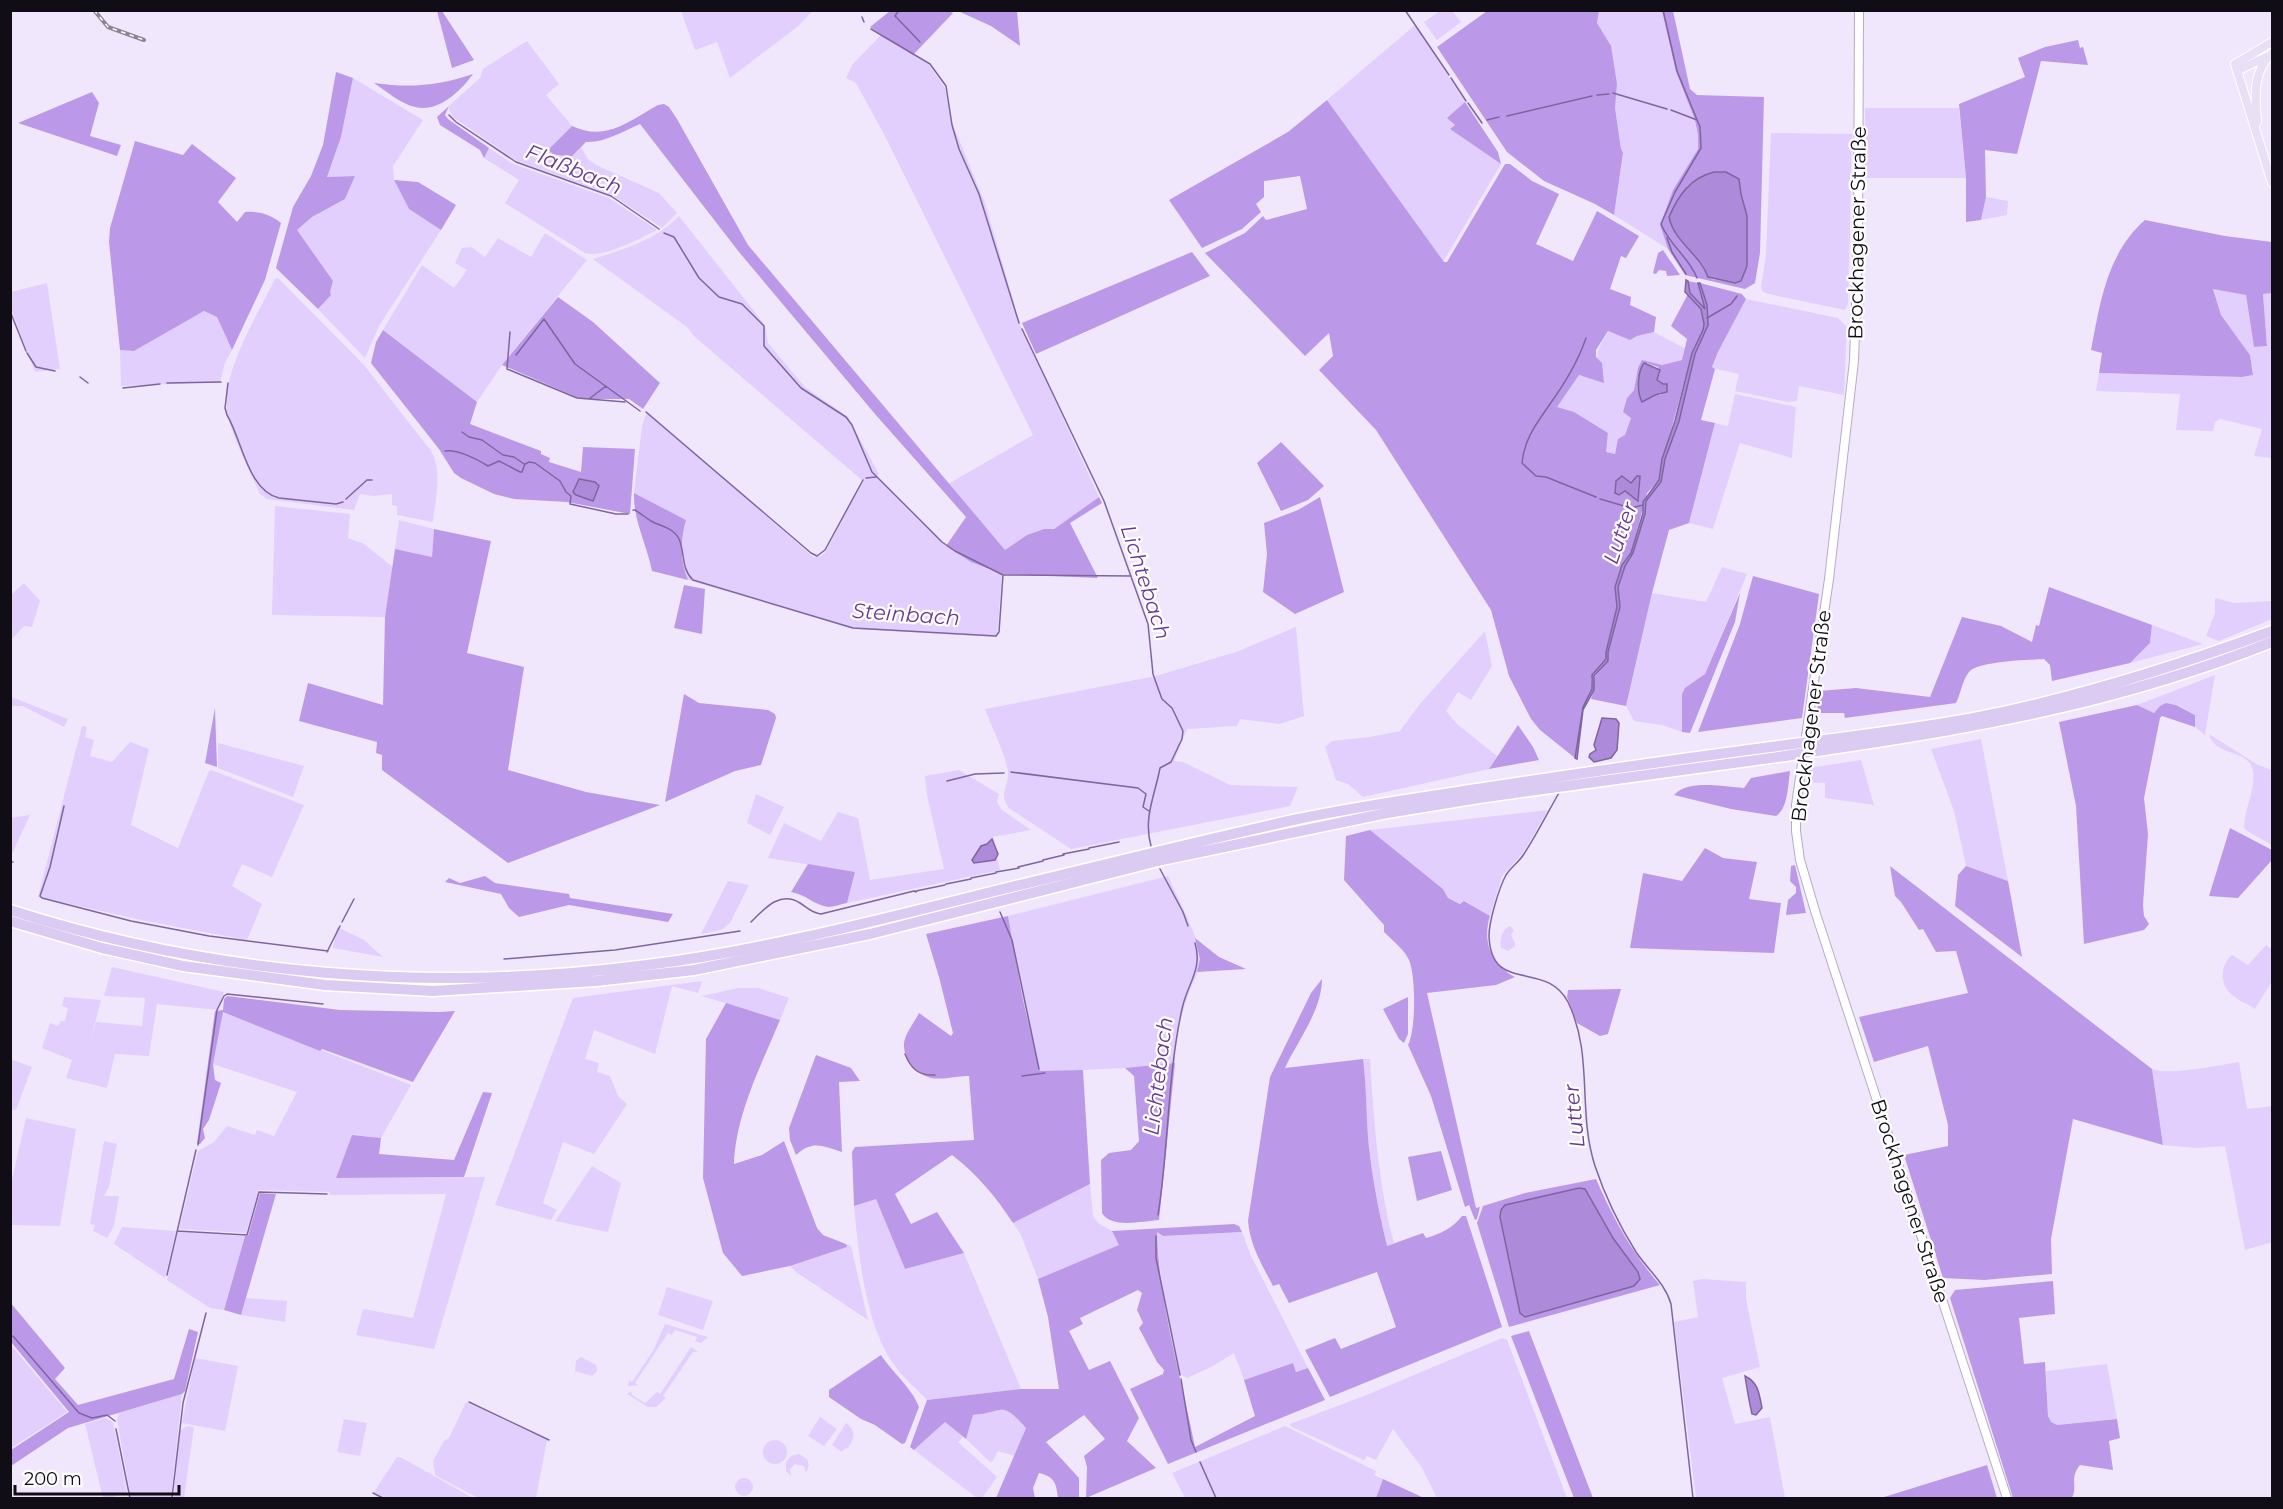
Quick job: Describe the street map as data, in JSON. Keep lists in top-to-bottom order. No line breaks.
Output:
{"streets":{"main road":["Brockhagener Straße"]},"water":["Flaßbach","Lutter","Lichtebach","Steinbach"],"scale_bar":"200 m"}
